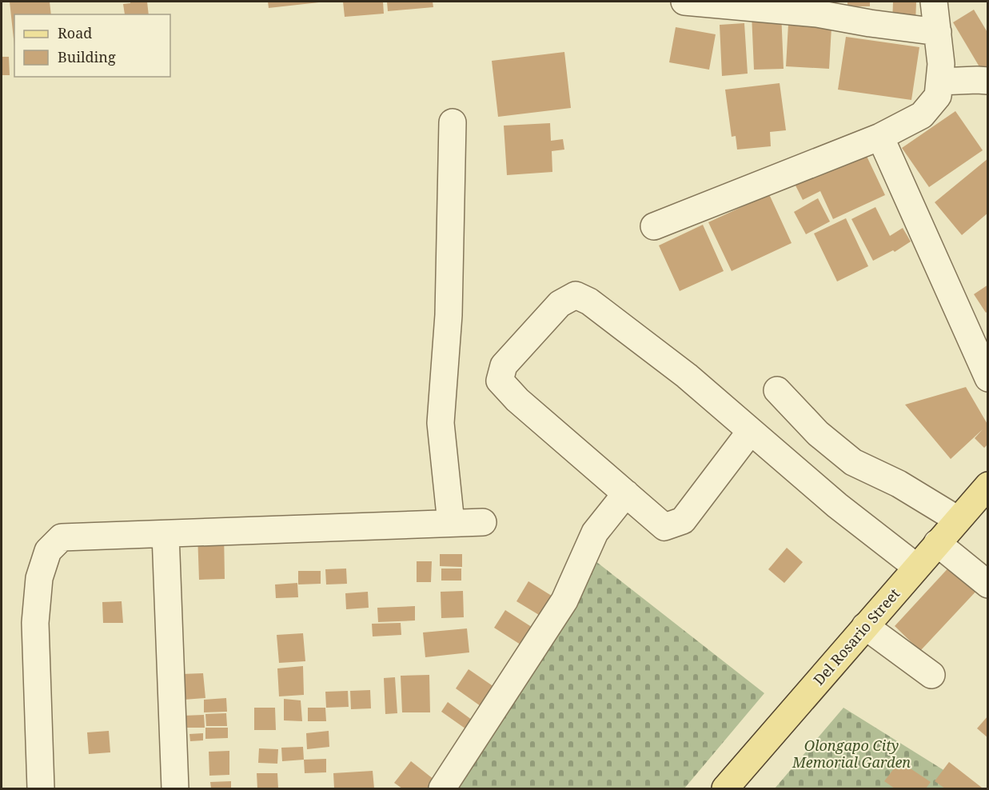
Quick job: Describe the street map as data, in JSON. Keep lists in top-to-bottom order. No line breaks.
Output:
{"streets":{"main road":["Del Rosario Street"]},"parks":["Olongapo City Memorial Garden"],"legend":["Road","Building"]}
